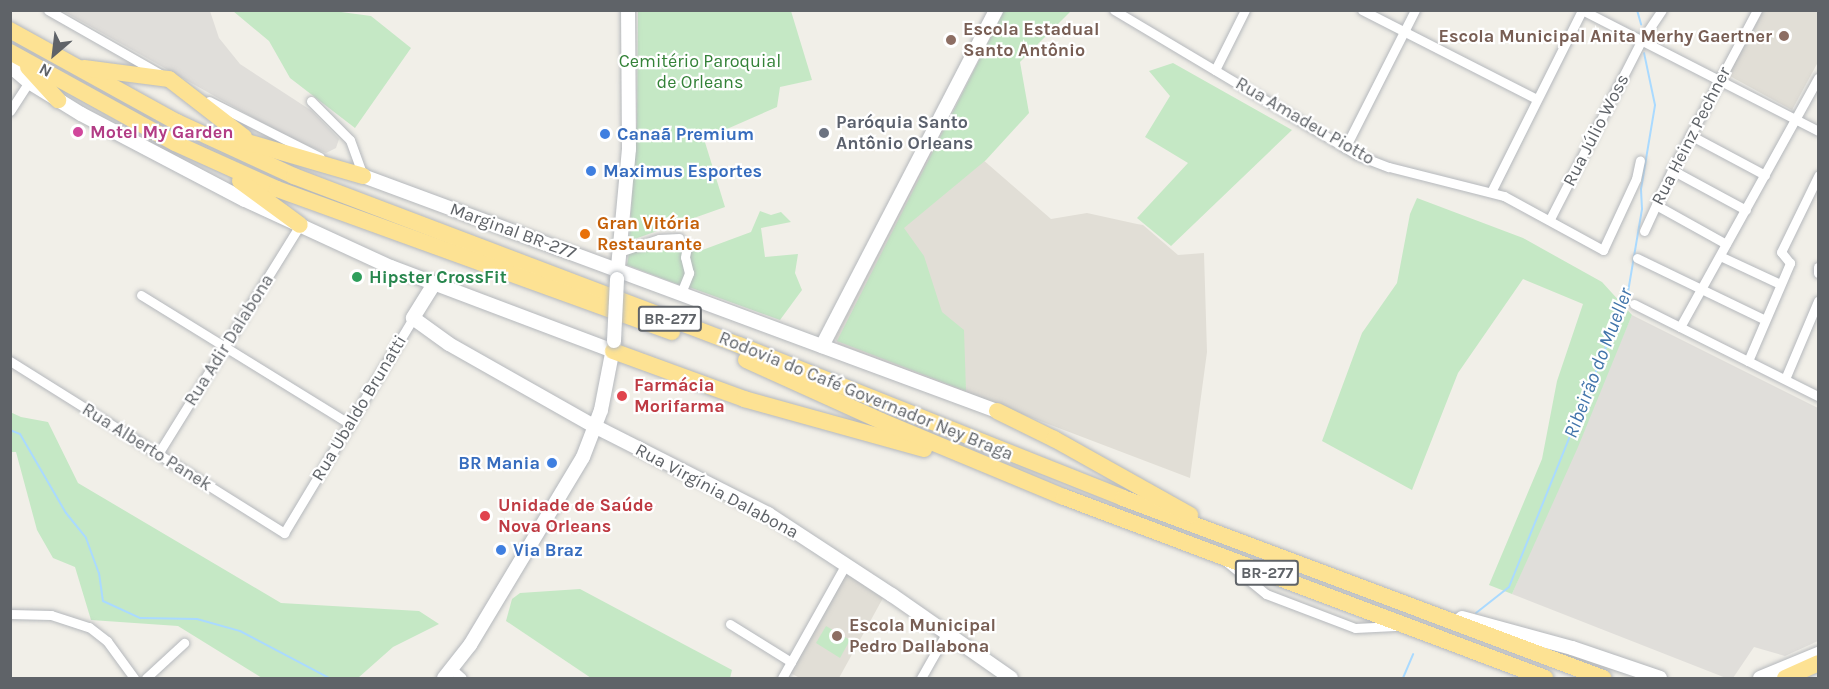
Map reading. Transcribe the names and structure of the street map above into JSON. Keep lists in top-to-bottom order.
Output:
{
  "streets": {
    "highway": ["BR-277", "Rodovia do Café Governador Ney Braga"],
    "main road": ["Marginal BR-277", "Rua Ubaldo Brunatti", "Rua Virgínia Dalabona"],
    "street": [
      "Rua Amadeu Piotto",
      "Rua Júlio Woss",
      "Rua Heinz Pechner",
      "Rua Adir Dalabona",
      "Rua Alberto Panek"
    ]
  },
  "crossings": [
    ["Rua Amadeu Piotto", "Rua Júlio Woss"],
    ["Rua Adir Dalabona", "Rua Alberto Panek"],
    ["Rua Ubaldo Brunatti", "Rua Alberto Panek"],
    ["Rua Ubaldo Brunatti", "Rua Virgínia Dalabona"]
  ],
  "water": ["Ribeirão do Mueller"],
  "parks": ["Cemitério Paroquial de Orleans"],
  "places": [
    "Escola Municipal Anita Merhy Gaertner",
    "Escola Estadual Santo Antônio",
    "Motel My Garden",
    "Paróquia Santo Antônio Orleans",
    "Canaã Premium",
    "Maximus Esportes",
    "Gran Vitória Restaurante",
    "Hipster CrossFit",
    "Farmácia Morifarma",
    "BR Mania",
    "Unidade de Saúde Nova Orleans",
    "Via Braz",
    "Escola Municipal Pedro Dallabona"
  ],
  "north": "bottom left"
}
